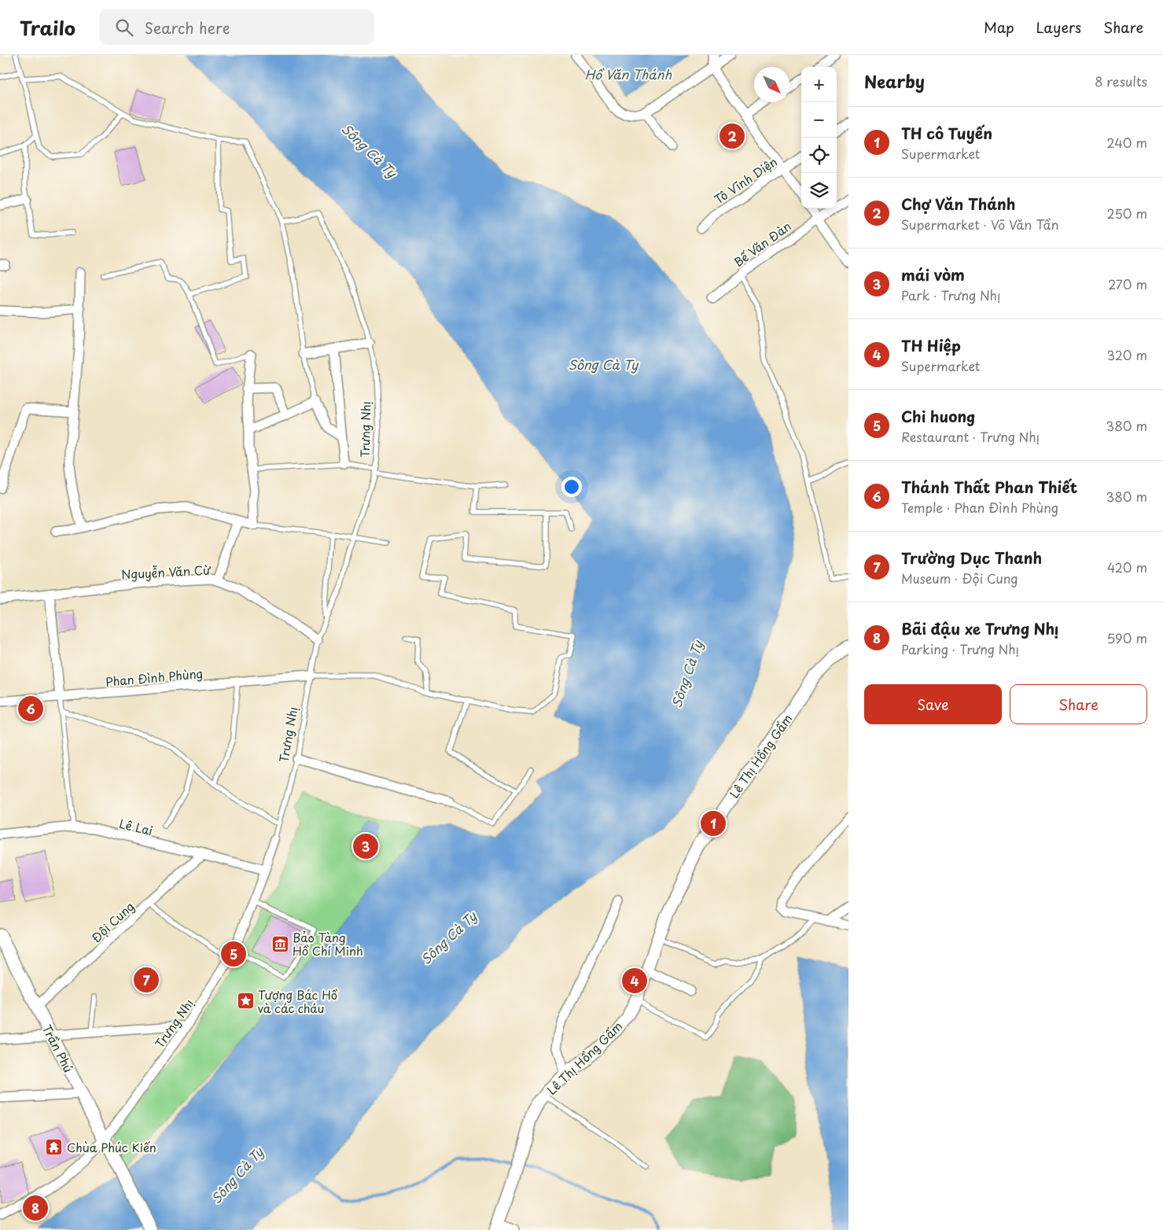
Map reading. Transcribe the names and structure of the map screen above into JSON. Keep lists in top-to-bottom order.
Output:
{
  "streets": {
    "street": [
      "Tô Vĩnh Diện",
      "Bế Văn Đàn",
      "Trưng Nhị",
      "Nguyễn Văn Cừ",
      "Phan Đình Phùng",
      "Lê Thị Hồng Gấm",
      "Lê Lai",
      "Đội Cung",
      "Trần Phú"
    ]
  },
  "crossings": [
    ["Trưng Nhị", "Nguyễn Văn Cừ"],
    ["Trưng Nhị", "Phan Đình Phùng"],
    ["Trưng Nhị", "Lê Lai"],
    ["Trưng Nhị", "Trần Phú"],
    ["Lê Lai", "Đội Cung"],
    ["Đội Cung", "Trần Phú"]
  ],
  "water": ["Hồ Văn Thánh", "Sông Cà Ty"],
  "places": {
    "museum": ["Bảo Tàng Hồ Chí Minh"],
    "place": ["Tượng Bác Hồ và các cháu"],
    "temple": ["Chùa Phúc Kiến"]
  },
  "north": "bottom right",
  "page": {
    "header": "Trailo",
    "search": "Search here",
    "nav": ["Map", "Layers", "Share"],
    "heading": ["Nearby", "8 results"],
    "map_buttons": ["+", "−"],
    "list": [
      {
        "mark": "1",
        "name": "TH cô Tuyến",
        "note": "Supermarket",
        "value": "240 m"
      },
      {
        "mark": "2",
        "name": "Chợ Văn Thánh",
        "note": "Supermarket · Võ Văn Tần",
        "value": "250 m"
      },
      {
        "mark": "3",
        "name": "mái vòm",
        "note": "Park · Trưng Nhị",
        "value": "270 m"
      },
      {
        "mark": "4",
        "name": "TH Hiệp",
        "note": "Supermarket",
        "value": "320 m"
      },
      {
        "mark": "5",
        "name": "Chi huong",
        "note": "Restaurant · Trưng Nhị",
        "value": "380 m"
      },
      {
        "mark": "6",
        "name": "Thánh Thất Phan Thiết",
        "note": "Temple · Phan Đình Phùng",
        "value": "380 m"
      },
      {
        "mark": "7",
        "name": "Trường Dục Thanh",
        "note": "Museum · Đội Cung",
        "value": "420 m"
      },
      {
        "mark": "8",
        "name": "Bãi đậu xe Trưng Nhị",
        "note": "Parking · Trưng Nhị",
        "value": "590 m"
      }
    ],
    "pins": [
      "2",
      "6",
      "1",
      "3",
      "5",
      "7",
      "4",
      "8"
    ],
    "buttons": ["Save", "Share"]
  }
}
